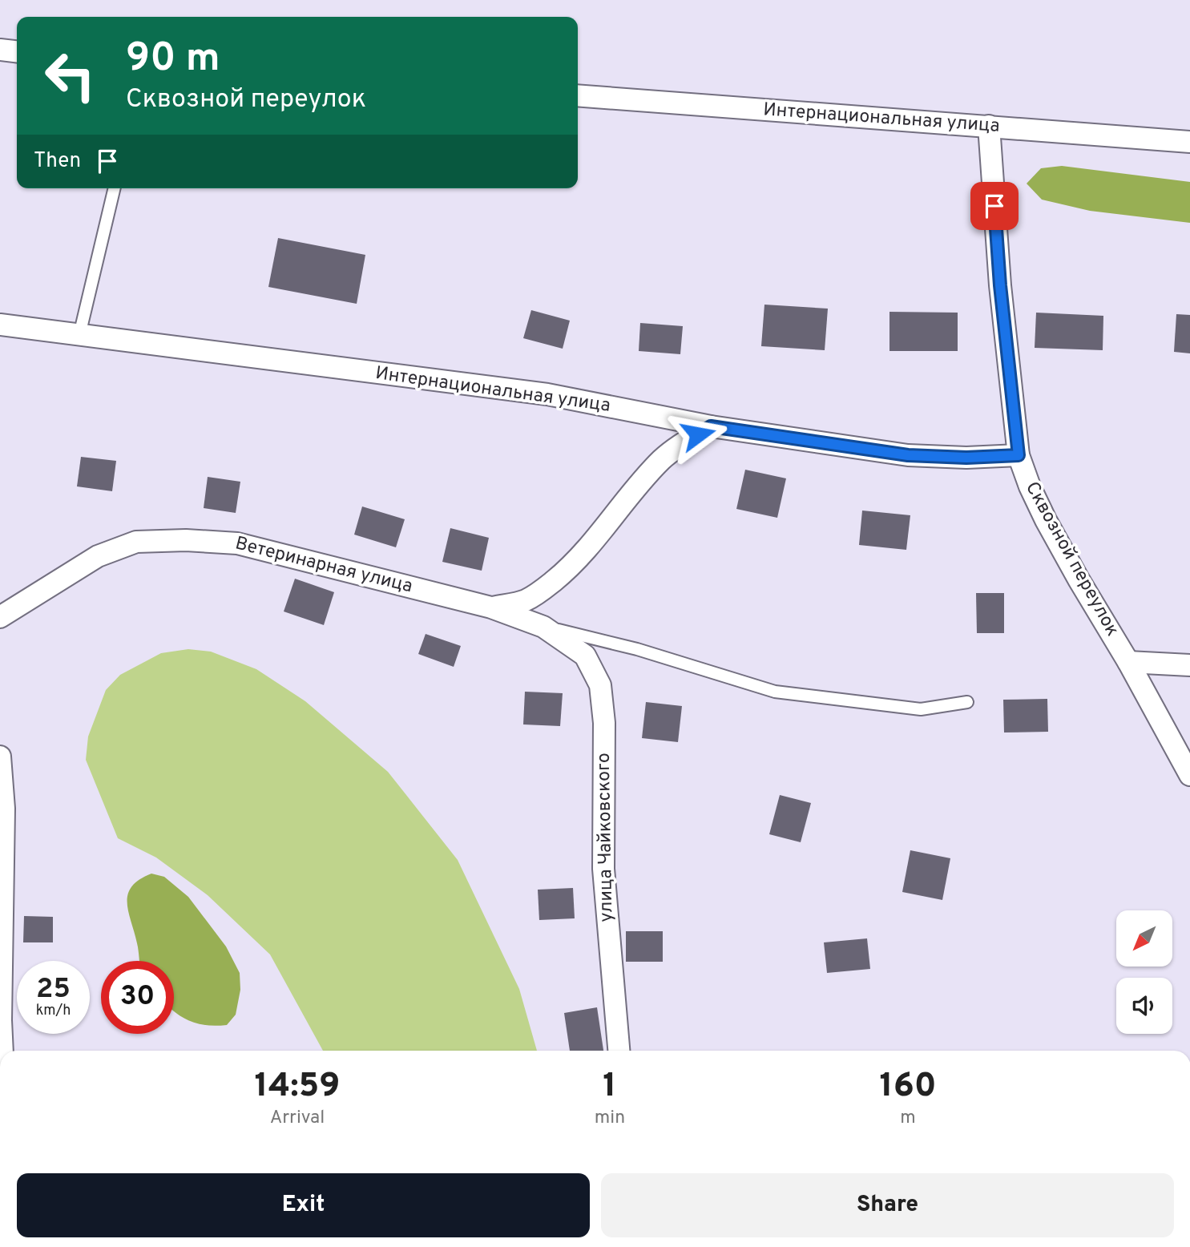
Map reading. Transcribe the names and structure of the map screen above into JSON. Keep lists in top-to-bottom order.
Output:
{
  "streets": {
    "street": [
      "Интернациональная улица",
      "Сквозной переулок",
      "Ветеринарная улица",
      "улица Чайковского"
    ]
  },
  "crossings": [
    ["Интернациональная улица", "Сквозной переулок"],
    ["Ветеринарная улица", "улица Чайковского"]
  ],
  "north": "bottom left",
  "page": {
    "turn": ["90 m", "Сквозной переулок"],
    "then": "Then",
    "speed": "25 km/h",
    "limit": "30",
    "eta": [
      "14:59",
      "Arrival",
      "1",
      "min",
      "160",
      "m"
    ],
    "buttons": ["Exit", "Share"]
  }
}
